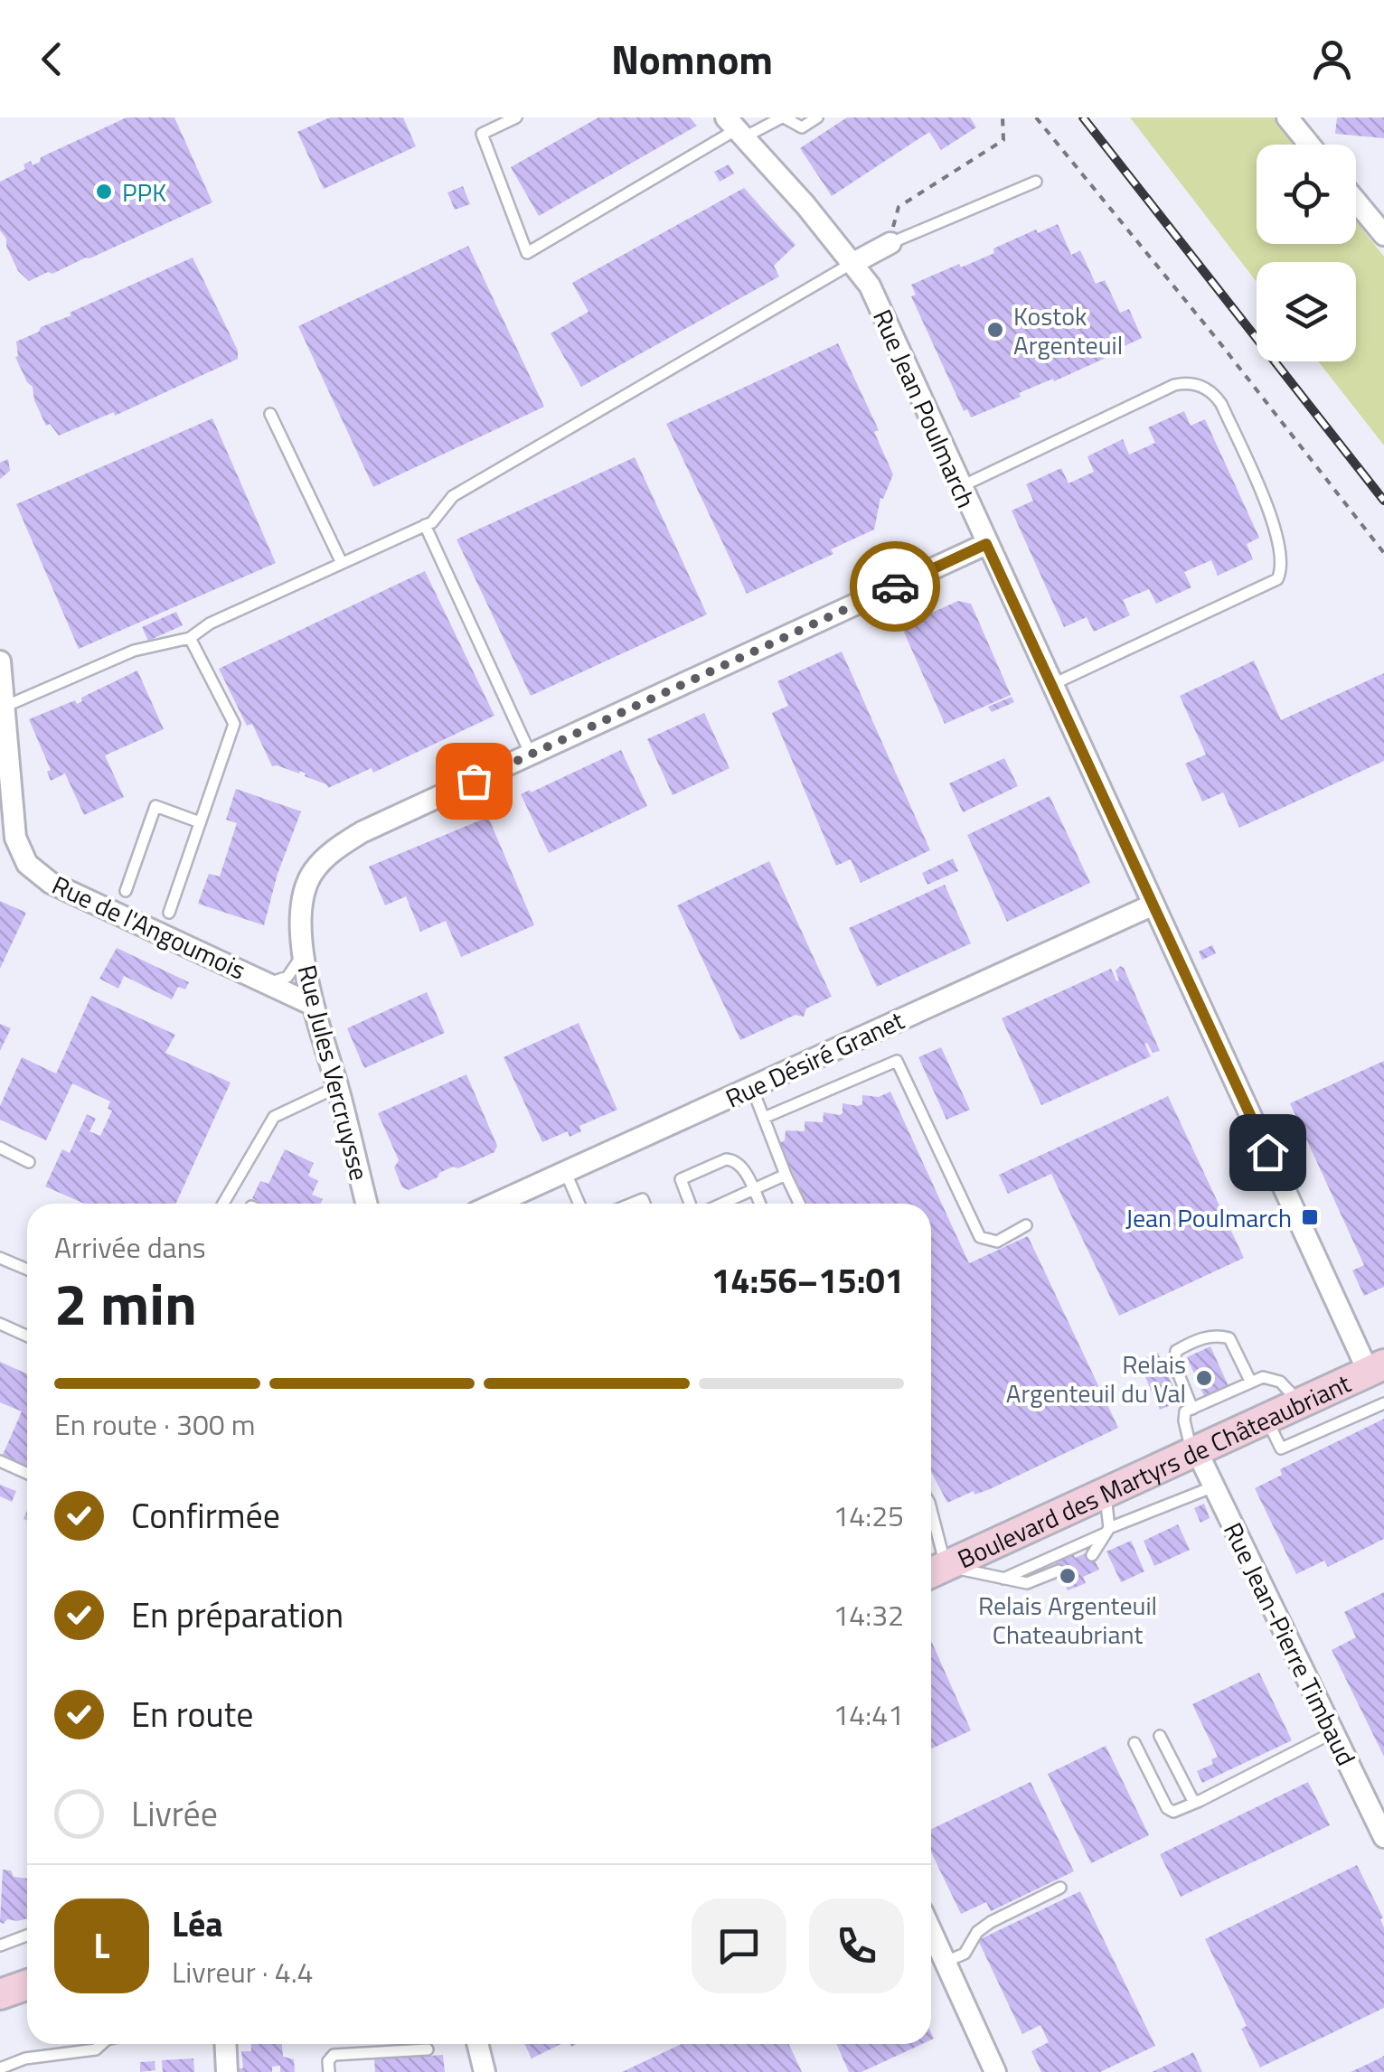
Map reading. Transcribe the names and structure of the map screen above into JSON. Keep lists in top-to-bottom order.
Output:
{
  "streets": {
    "main road": ["Boulevard des Martyrs de Châteaubriant"],
    "street": [
      "Rue Jean Poulmarch",
      "Rue de l'Angoumois",
      "Rue Désiré Granet",
      "Rue Jules Vercruysse",
      "Rue Jean-Pierre Timbaud"
    ]
  },
  "crossings": [
    ["Rue Jean Poulmarch", "Rue Désiré Granet"],
    ["Rue Jean Poulmarch", "Rue Jules Vercruysse"],
    ["Rue Jean Poulmarch", "Boulevard des Martyrs de Châteaubriant"],
    ["Rue de l'Angoumois", "Rue Jules Vercruysse"],
    ["Boulevard des Martyrs de Châteaubriant", "Rue Jean-Pierre Timbaud"]
  ],
  "places": {
    "other": [
      "PPK",
      "Kostok Argenteuil",
      "Relais Argenteuil du Val",
      "Relais Argenteuil Chateaubriant"
    ],
    "transit": ["Jean Poulmarch"]
  },
  "page": {
    "header": "Nomnom",
    "heading": ["2 min", "Arrivée dans", "14:56–15:01"],
    "panel": ["Léa", "Livreur · 4.4"],
    "bar": "En route · 300 m",
    "list": [
      ["Confirmée", "14:25"],
      ["En préparation", "14:32"],
      ["En route", "14:41"],
      "Livrée"
    ],
    "round": "L"
  }
}
